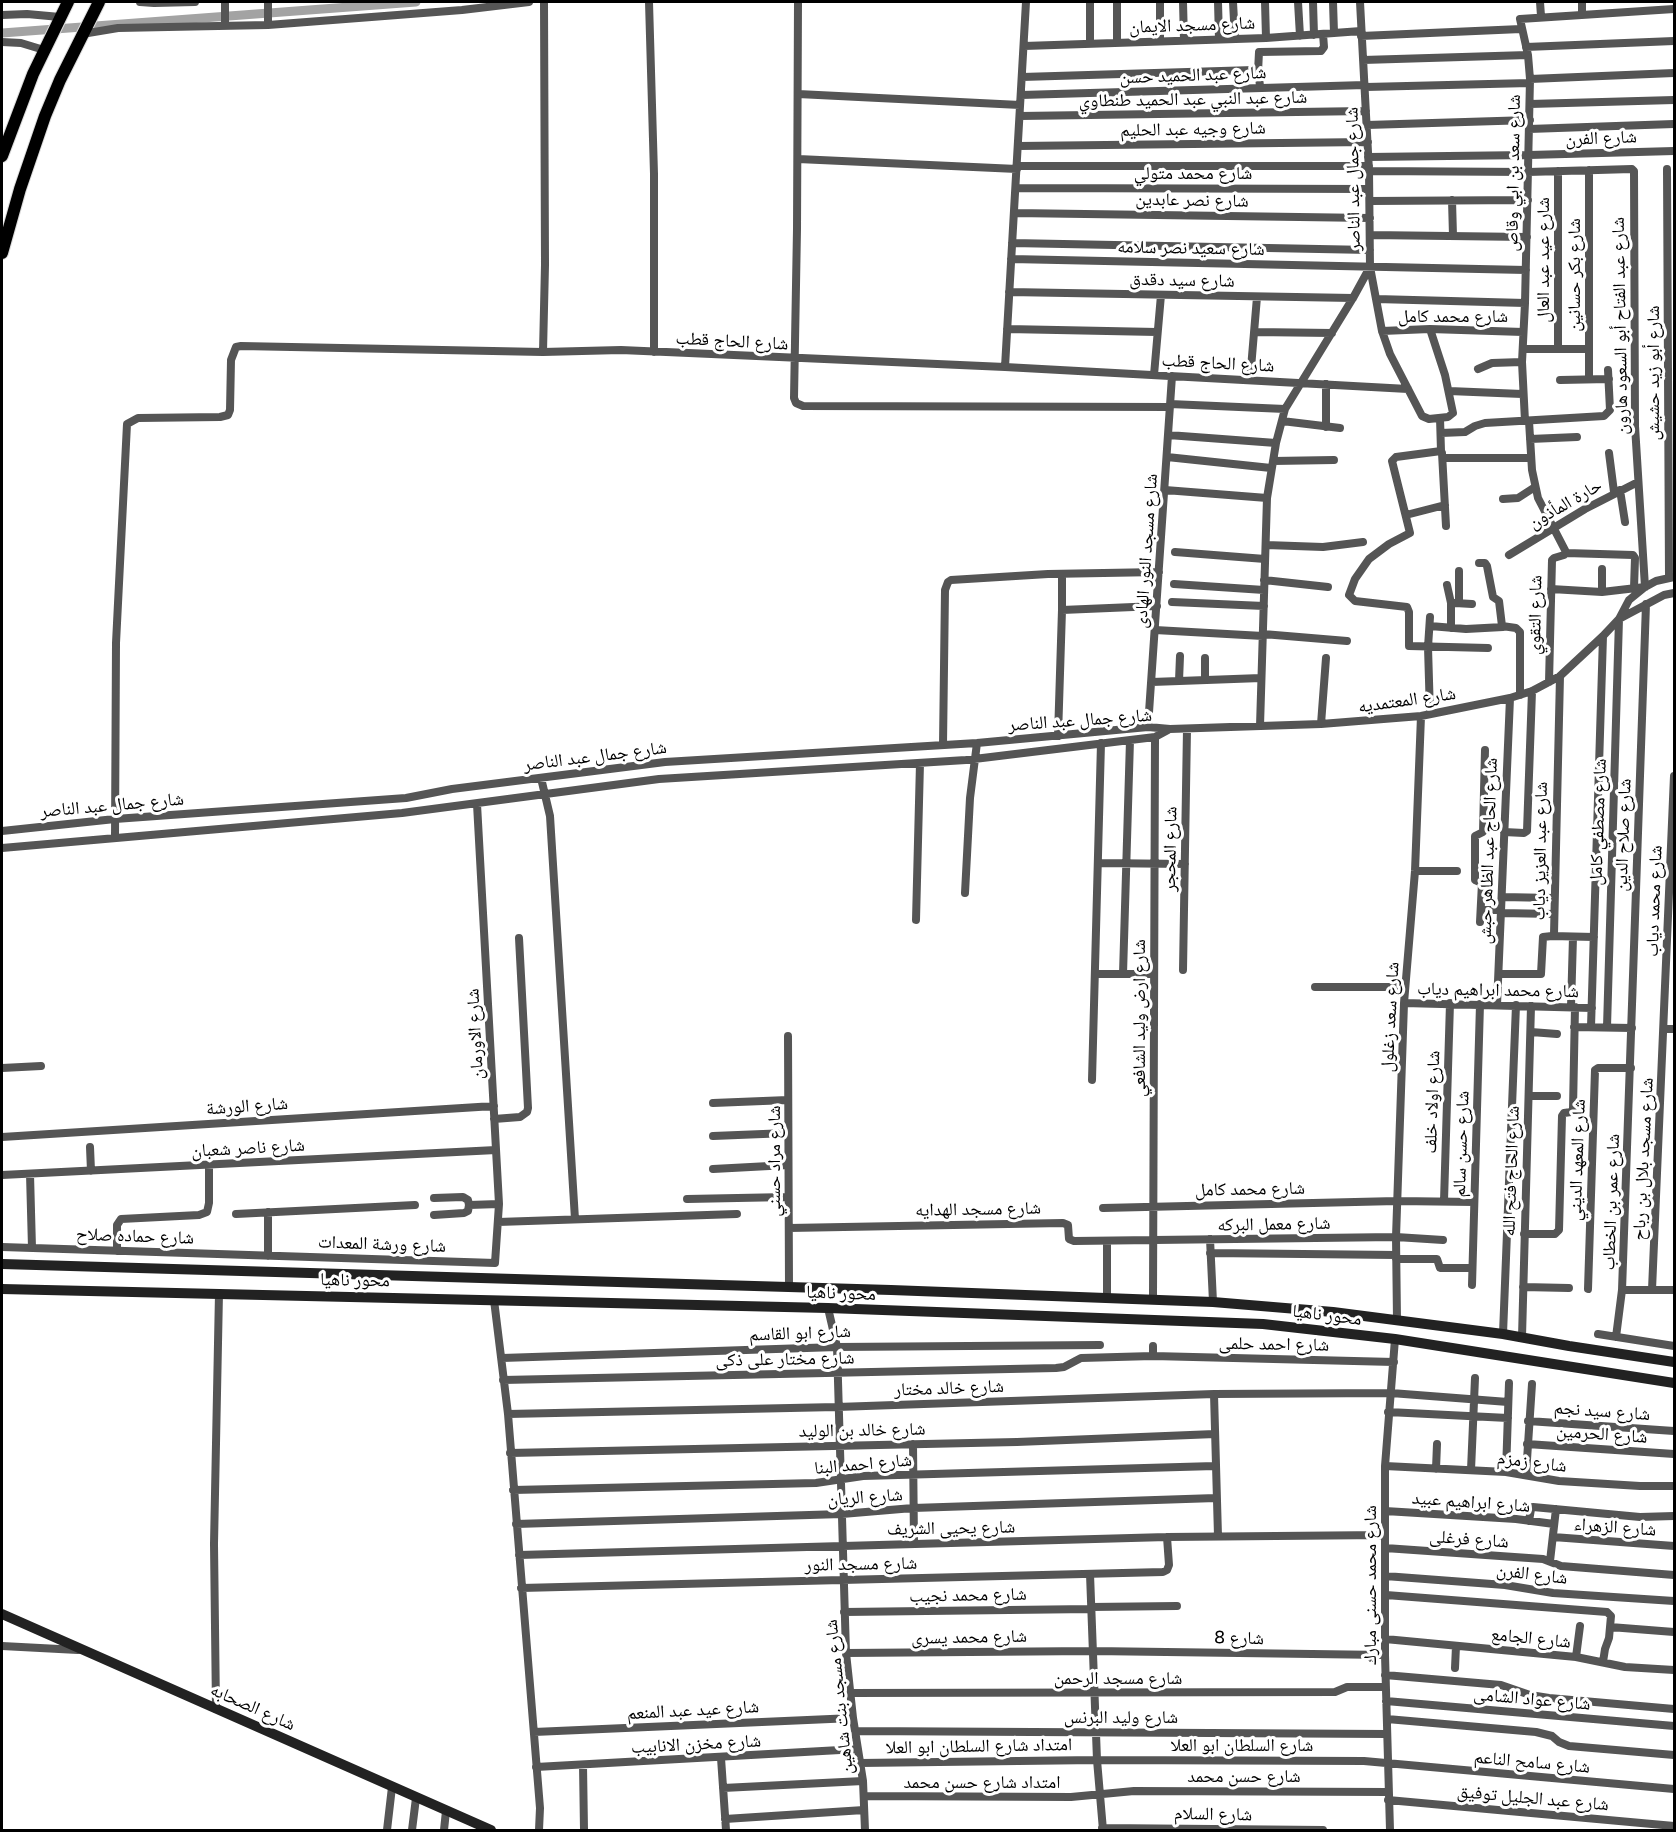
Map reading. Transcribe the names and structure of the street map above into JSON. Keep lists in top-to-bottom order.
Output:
{
  "streets": {
    "main road": ["محور ناهيا", "شارع الصحابه"],
    "street": [
      "شارع مسجد الايمان",
      "شارع عبد الحميد حسن",
      "شارع عبد النبي عبد الحميد طنطاوي",
      "شارع وجيه عبد الحليم",
      "شارع الفرن",
      "شارع محمد متولي",
      "شارع سعد بن ابي وقاص",
      "شارع جمال عبد الناصر",
      "شارع نصر عابدين",
      "شارع سعيد نصر سلامه",
      "شارع عيد عبد العال",
      "شارع بكر حسانين",
      "شارع سيد دقدق",
      "شارع محمد كامل",
      "شارع عبد الفتاح أبو السعود هارون",
      "شارع الحاج قطب",
      "شارع أبو زيد حشيش",
      "حارة المأذون",
      "شارع مسجد النور الهادى",
      "شارع التقوي",
      "شارع المعتمديه",
      "شارع مصطفي كامل",
      "شارع صلاح الدين",
      "شارع المحجر",
      "شارع الحاج عبد الظاهر حبش",
      "شارع عبد العزيز دياب",
      "شارع محمد دياب",
      "شارع محمد ابراهيم دياب",
      "شارع سعد زغلول",
      "شارع ارض وليد الشافعي",
      "شارع الاورمان",
      "شارع اولاد خلف",
      "شارع الورشة",
      "شارع حسن سالم",
      "شارع ناصر شعبان",
      "شارع مسجد بلال بن رباح",
      "شارع المعهد الديني",
      "شارع مراد حسني",
      "شارع الحاج فتح الله",
      "شارع عمر بن الخطاب",
      "شارع مسجد الهدايه",
      "شارع معمل البركه",
      "شارع حماده صلاح",
      "شارع ورشة المعدات",
      "شارع ابو القاسم",
      "شارع احمد حلمى",
      "شارع مختار على ذكى",
      "شارع خالد مختار",
      "شارع سيد نجم",
      "شارع خالد بن الوليد",
      "شارع الحرمين",
      "شارع زمزم",
      "شارع احمد البنا",
      "شارع الريان",
      "شارع ابراهيم عبيد",
      "شارع الزهراء",
      "شارع يحيى الشريف",
      "شارع فرغلى",
      "شارع مسجد النور",
      "شارع محمد حسنى مبارك",
      "شارع محمد نجيب",
      "شارع محمد يسرى",
      "شارع 8",
      "شارع الجامع",
      "شارع مسجد الرحمن",
      "شارع مسجد بنت شاهين",
      "شارع عواد الشامى",
      "شارع عيد عبد المنعم",
      "شارع وليد البرنس",
      "شارع مخزن الانابيب",
      "شارع السلطان ابو العلا",
      "امتداد شارع السلطان ابو العلا",
      "شارع سامح الناعم",
      "شارع حسن محمد",
      "امتداد شارع حسن محمد",
      "شارع عبد الجليل توفيق",
      "شارع السلام"
    ]
  },
  "crossings": [
    ["شارع مسجد الايمان", "شارع سعد بن ابي وقاص"],
    ["شارع مسجد الايمان", "شارع جمال عبد الناصر"],
    ["شارع عبد الحميد حسن", "شارع سعد بن ابي وقاص"],
    ["شارع عبد الحميد حسن", "شارع جمال عبد الناصر"],
    ["شارع عبد النبي عبد الحميد طنطاوي", "شارع جمال عبد الناصر"],
    ["شارع وجيه عبد الحليم", "شارع جمال عبد الناصر"],
    ["شارع الفرن", "شارع سعد بن ابي وقاص"],
    ["شارع الفرن", "شارع جمال عبد الناصر"],
    ["شارع الفرن", "شارع محمد حسنى مبارك"],
    ["شارع محمد متولي", "شارع جمال عبد الناصر"],
    ["شارع سعد بن ابي وقاص", "شارع سعيد نصر سلامه"],
    ["شارع سعد بن ابي وقاص", "شارع محمد كامل"],
    ["شارع سعد بن ابي وقاص", "شارع عبد الفتاح أبو السعود هارون"],
    ["شارع جمال عبد الناصر", "شارع نصر عابدين"],
    ["شارع جمال عبد الناصر", "شارع سعيد نصر سلامه"],
    ["شارع جمال عبد الناصر", "شارع سيد دقدق"],
    ["شارع جمال عبد الناصر", "شارع عبد الفتاح أبو السعود هارون"],
    ["شارع جمال عبد الناصر", "شارع الحاج قطب"],
    ["شارع جمال عبد الناصر", "شارع مسجد النور الهادى"],
    ["شارع جمال عبد الناصر", "شارع المعتمديه"],
    ["شارع جمال عبد الناصر", "شارع ارض وليد الشافعي"],
    ["شارع جمال عبد الناصر", "شارع الاورمان"],
    ["شارع عيد عبد العال", "شارع عبد الفتاح أبو السعود هارون"],
    ["شارع بكر حسانين", "شارع عبد الفتاح أبو السعود هارون"],
    ["شارع محمد كامل", "شارع سعد زغلول"],
    ["شارع محمد كامل", "شارع ارض وليد الشافعي"],
    ["شارع محمد كامل", "شارع اولاد خلف"],
    ["شارع محمد كامل", "شارع حسن سالم"],
    ["شارع عبد الفتاح أبو السعود هارون", "حارة المأذون"],
    ["شارع عبد الفتاح أبو السعود هارون", "شارع المعتمديه"],
    ["شارع الحاج قطب", "شارع مسجد النور الهادى"],
    ["شارع أبو زيد حشيش", "شارع المعتمديه"],
    ["شارع التقوي", "شارع المعتمديه"],
    ["شارع المعتمديه", "شارع مصطفي كامل"],
    ["شارع المعتمديه", "شارع صلاح الدين"],
    ["شارع المعتمديه", "شارع المحجر"],
    ["شارع المعتمديه", "شارع الحاج عبد الظاهر حبش"],
    ["شارع المعتمديه", "شارع عبد العزيز دياب"],
    ["شارع المعتمديه", "شارع سعد زغلول"],
    ["شارع صلاح الدين", "شارع المعهد الديني"],
    ["شارع صلاح الدين", "شارع عمر بن الخطاب"],
    ["شارع الحاج عبد الظاهر حبش", "شارع عبد العزيز دياب"],
    ["شارع الحاج عبد الظاهر حبش", "شارع محمد ابراهيم دياب"],
    ["شارع محمد دياب", "شارع مسجد بلال بن رباح"],
    ["شارع محمد ابراهيم دياب", "شارع سعد زغلول"],
    ["شارع محمد ابراهيم دياب", "شارع اولاد خلف"],
    ["شارع محمد ابراهيم دياب", "شارع حسن سالم"],
    ["شارع محمد ابراهيم دياب", "شارع الحاج فتح الله"],
    ["شارع سعد زغلول", "شارع معمل البركه"],
    ["شارع سعد زغلول", "محور ناهيا"],
    ["شارع ارض وليد الشافعي", "شارع مسجد الهدايه"],
    ["شارع ارض وليد الشافعي", "شارع معمل البركه"],
    ["شارع ارض وليد الشافعي", "محور ناهيا"],
    ["شارع الاورمان", "شارع الورشة"],
    ["شارع الاورمان", "شارع ناصر شعبان"],
    ["شارع الاورمان", "شارع ورشة المعدات"],
    ["شارع المعهد الديني", "شارع عمر بن الخطاب"],
    ["شارع مراد حسني", "شارع مسجد الهدايه"],
    ["شارع مراد حسني", "محور ناهيا"],
    ["شارع الحاج فتح الله", "محور ناهيا"],
    ["شارع مسجد الهدايه", "شارع معمل البركه"],
    ["شارع حماده صلاح", "شارع ورشة المعدات"],
    ["محور ناهيا", "شارع محمد حسنى مبارك"],
    ["محور ناهيا", "شارع مسجد بنت شاهين"],
    ["شارع ابو القاسم", "شارع مسجد بنت شاهين"],
    ["شارع احمد حلمى", "شارع مختار على ذكى"],
    ["شارع احمد حلمى", "شارع محمد حسنى مبارك"],
    ["شارع مختار على ذكى", "شارع مسجد بنت شاهين"],
    ["شارع خالد مختار", "شارع محمد حسنى مبارك"],
    ["شارع خالد مختار", "شارع مسجد بنت شاهين"],
    ["شارع خالد بن الوليد", "شارع مسجد بنت شاهين"],
    ["شارع زمزم", "شارع محمد حسنى مبارك"],
    ["شارع احمد البنا", "شارع مسجد بنت شاهين"],
    ["شارع الريان", "شارع مسجد بنت شاهين"],
    ["شارع ابراهيم عبيد", "شارع محمد حسنى مبارك"],
    ["شارع يحيى الشريف", "شارع مسجد النور"],
    ["شارع يحيى الشريف", "شارع محمد حسنى مبارك"],
    ["شارع يحيى الشريف", "شارع مسجد بنت شاهين"],
    ["شارع فرغلى", "شارع محمد حسنى مبارك"],
    ["شارع مسجد النور", "شارع مسجد بنت شاهين"],
    ["شارع محمد حسنى مبارك", "شارع 8"],
    ["شارع محمد حسنى مبارك", "شارع الجامع"],
    ["شارع محمد حسنى مبارك", "شارع مسجد الرحمن"],
    ["شارع محمد حسنى مبارك", "شارع عواد الشامى"],
    ["شارع محمد حسنى مبارك", "شارع وليد البرنس"],
    ["شارع محمد حسنى مبارك", "شارع السلطان ابو العلا"],
    ["شارع محمد حسنى مبارك", "شارع سامح الناعم"],
    ["شارع محمد حسنى مبارك", "شارع حسن محمد"],
    ["شارع محمد حسنى مبارك", "شارع عبد الجليل توفيق"],
    ["شارع محمد نجيب", "شارع مسجد بنت شاهين"],
    ["شارع محمد يسرى", "شارع 8"],
    ["شارع محمد يسرى", "شارع مسجد بنت شاهين"],
    ["شارع مسجد الرحمن", "شارع مسجد بنت شاهين"],
    ["شارع مسجد بنت شاهين", "شارع عيد عبد المنعم"],
    ["شارع مسجد بنت شاهين", "شارع وليد البرنس"],
    ["شارع مسجد بنت شاهين", "شارع مخزن الانابيب"],
    ["شارع مسجد بنت شاهين", "امتداد شارع السلطان ابو العلا"],
    ["شارع مسجد بنت شاهين", "امتداد شارع حسن محمد"],
    ["شارع السلطان ابو العلا", "امتداد شارع السلطان ابو العلا"],
    ["شارع السلطان ابو العلا", "شارع سامح الناعم"],
    ["شارع حسن محمد", "امتداد شارع حسن محمد"],
    ["شارع حسن محمد", "شارع عبد الجليل توفيق"]
  ]
}
